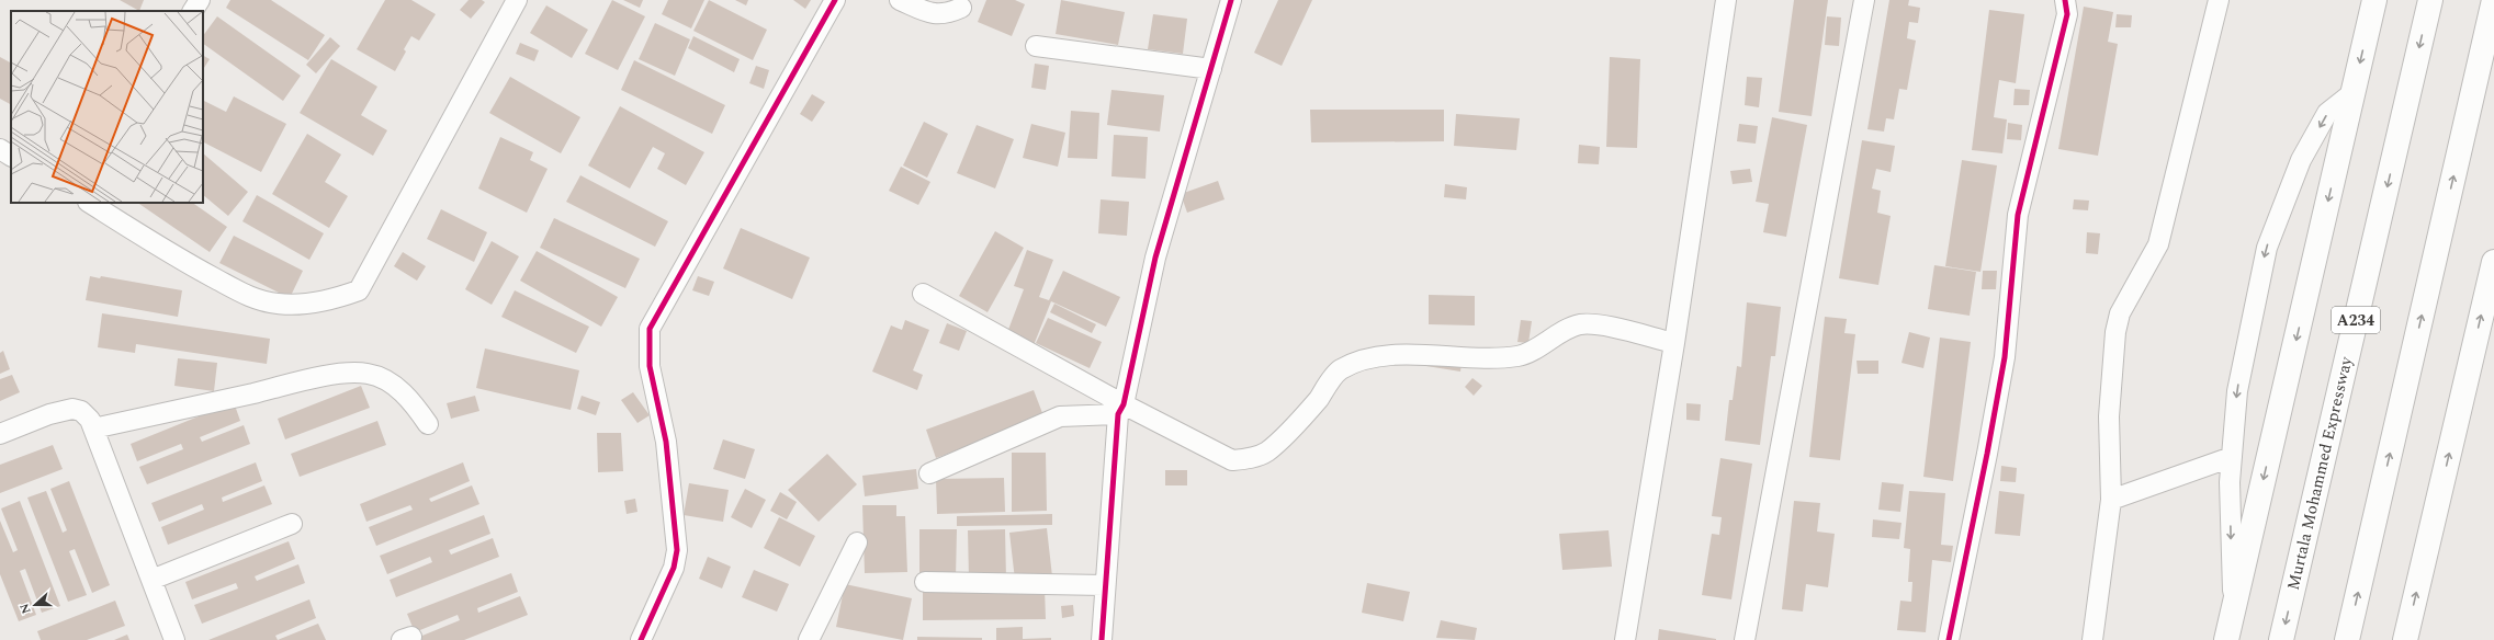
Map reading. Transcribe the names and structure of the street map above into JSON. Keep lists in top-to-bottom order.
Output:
{
  "streets": {
    "highway": ["A234", "Murtala Mohammed Expressway"]
  },
  "north": "left"
}
